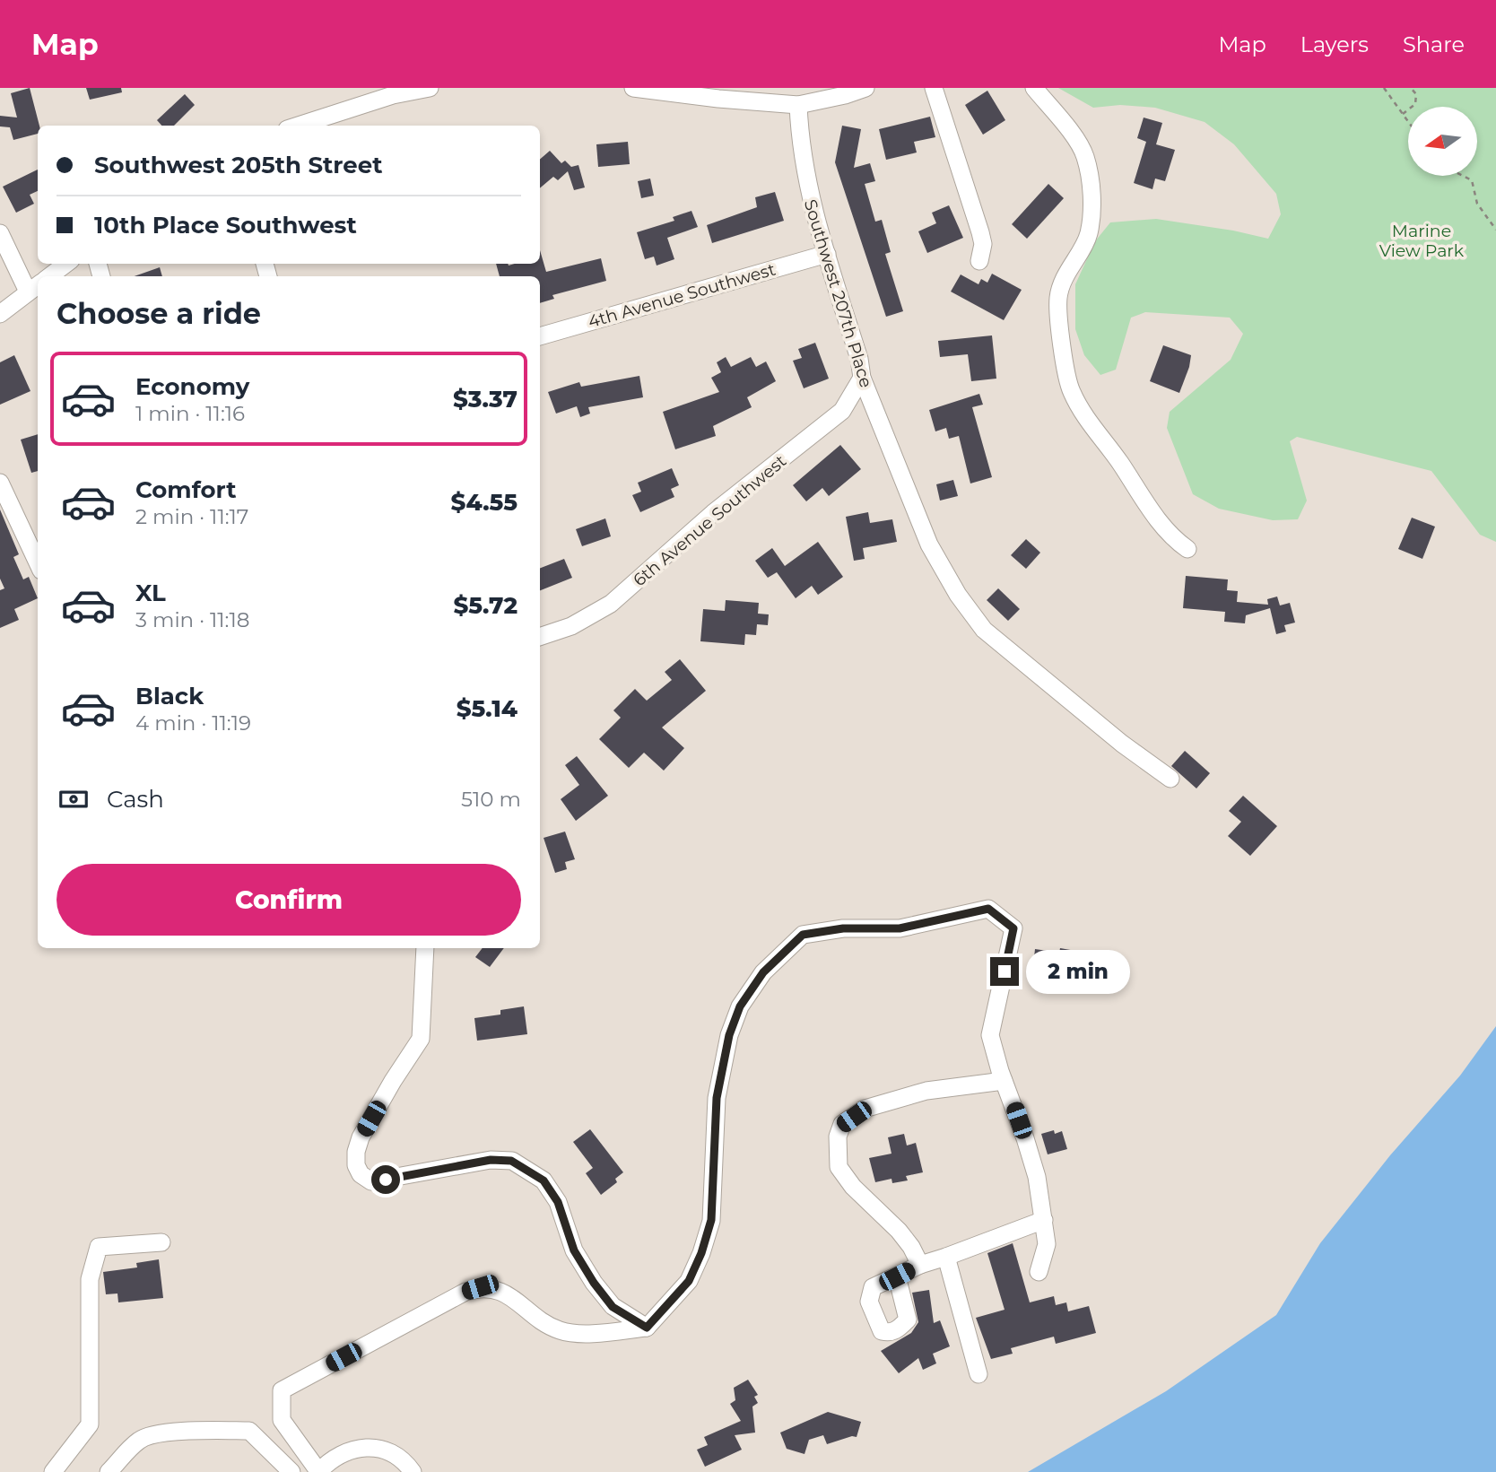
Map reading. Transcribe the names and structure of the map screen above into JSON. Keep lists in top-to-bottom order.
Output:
{
  "streets": {
    "street": ["Southwest 207th Place", "4th Avenue Southwest", "6th Avenue Southwest"]
  },
  "crossings": [
    ["Southwest 207th Place", "4th Avenue Southwest"],
    ["Southwest 207th Place", "6th Avenue Southwest"]
  ],
  "parks": ["Marine View Park"],
  "north": "left",
  "page": {
    "header": "Map",
    "nav": ["Map", "Layers", "Share"],
    "banner": ["Southwest 205th Street", "10th Place Southwest"],
    "heading": "Choose a ride",
    "list": [
      {
        "name": "Economy",
        "note": "1 min · 11:16",
        "value": "$3.37"
      },
      {
        "name": "Comfort",
        "note": "2 min · 11:17",
        "value": "$4.55"
      },
      {
        "name": "XL",
        "note": "3 min · 11:18",
        "value": "$5.72"
      },
      {
        "name": "Black",
        "note": "4 min · 11:19",
        "value": "$5.14"
      }
    ],
    "pay": ["Cash", "510 m"],
    "buttons": "Confirm",
    "bubble": "2 min"
  }
}
